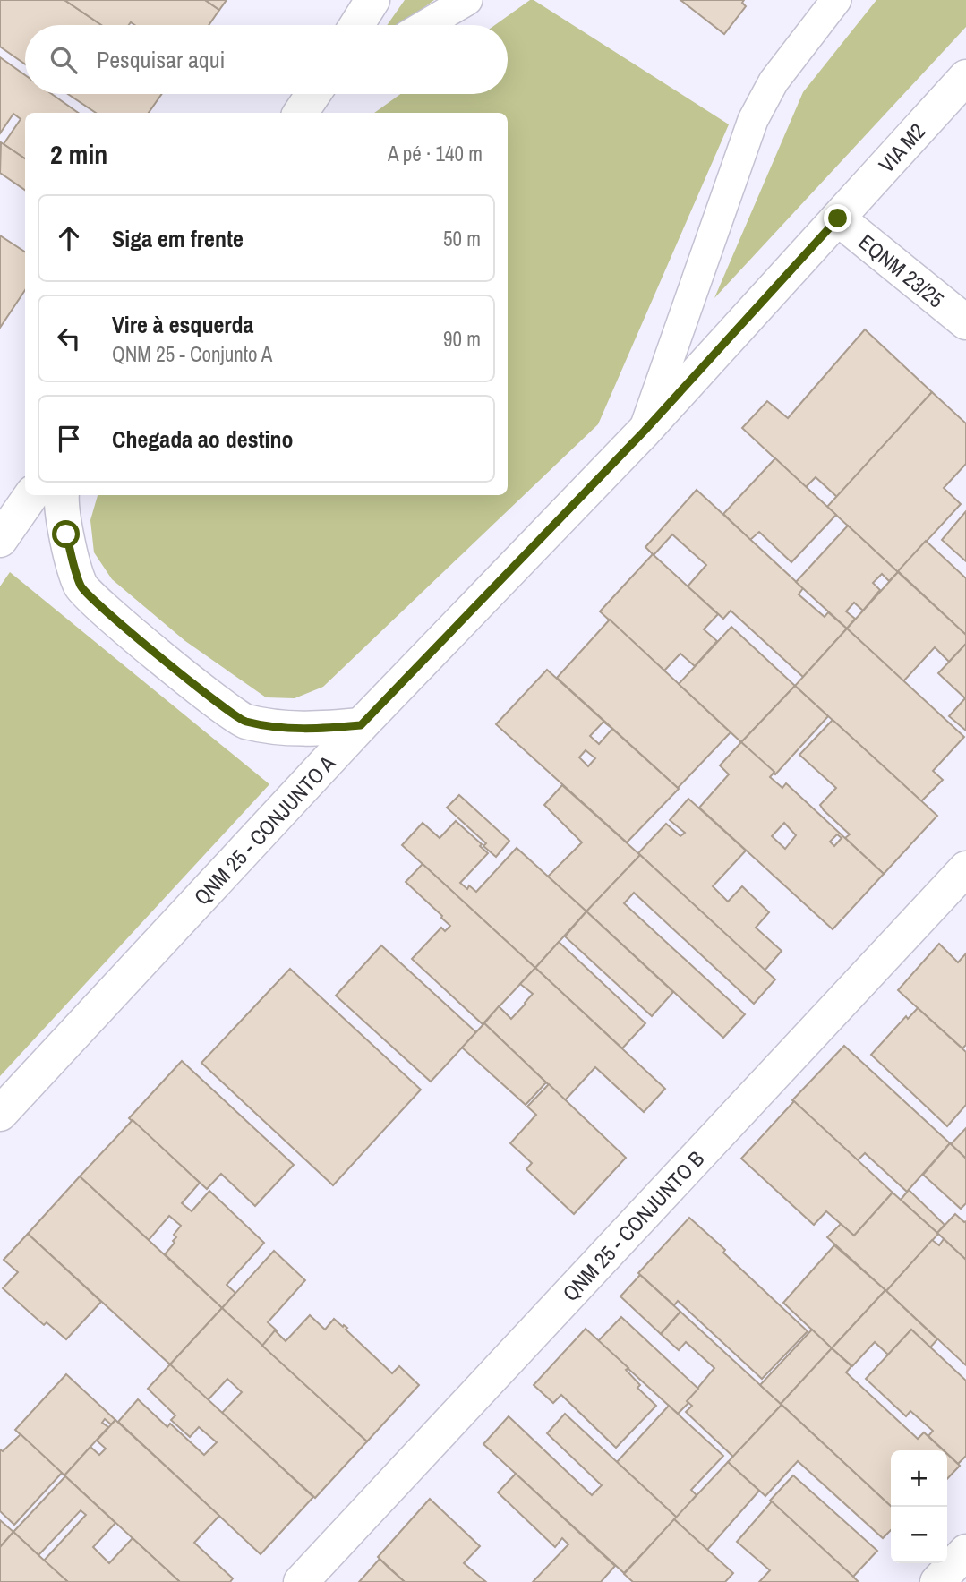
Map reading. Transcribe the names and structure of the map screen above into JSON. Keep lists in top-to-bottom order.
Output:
{
  "streets": {
    "main road": [
      "VIA M2",
      "EQNM 23/25",
      "QNM 25 - CONJUNTO A",
      "QNM 25 - CONJUNTO B"
    ]
  },
  "crossings": [
    ["VIA M2", "EQNM 23/25"],
    ["VIA M2", "QNM 25 - CONJUNTO A"],
    ["EQNM 23/25", "QNM 25 - CONJUNTO A"]
  ],
  "page": {
    "search": "Pesquisar aqui",
    "heading": ["2 min", "A pé · 140 m"],
    "list": [
      ["Siga em frente", "50 m"],
      ["Vire à esquerda", "QNM 25 - Conjunto A", "90 m"],
      "Chegada ao destino"
    ],
    "map_buttons": ["+", "−"]
  }
}
